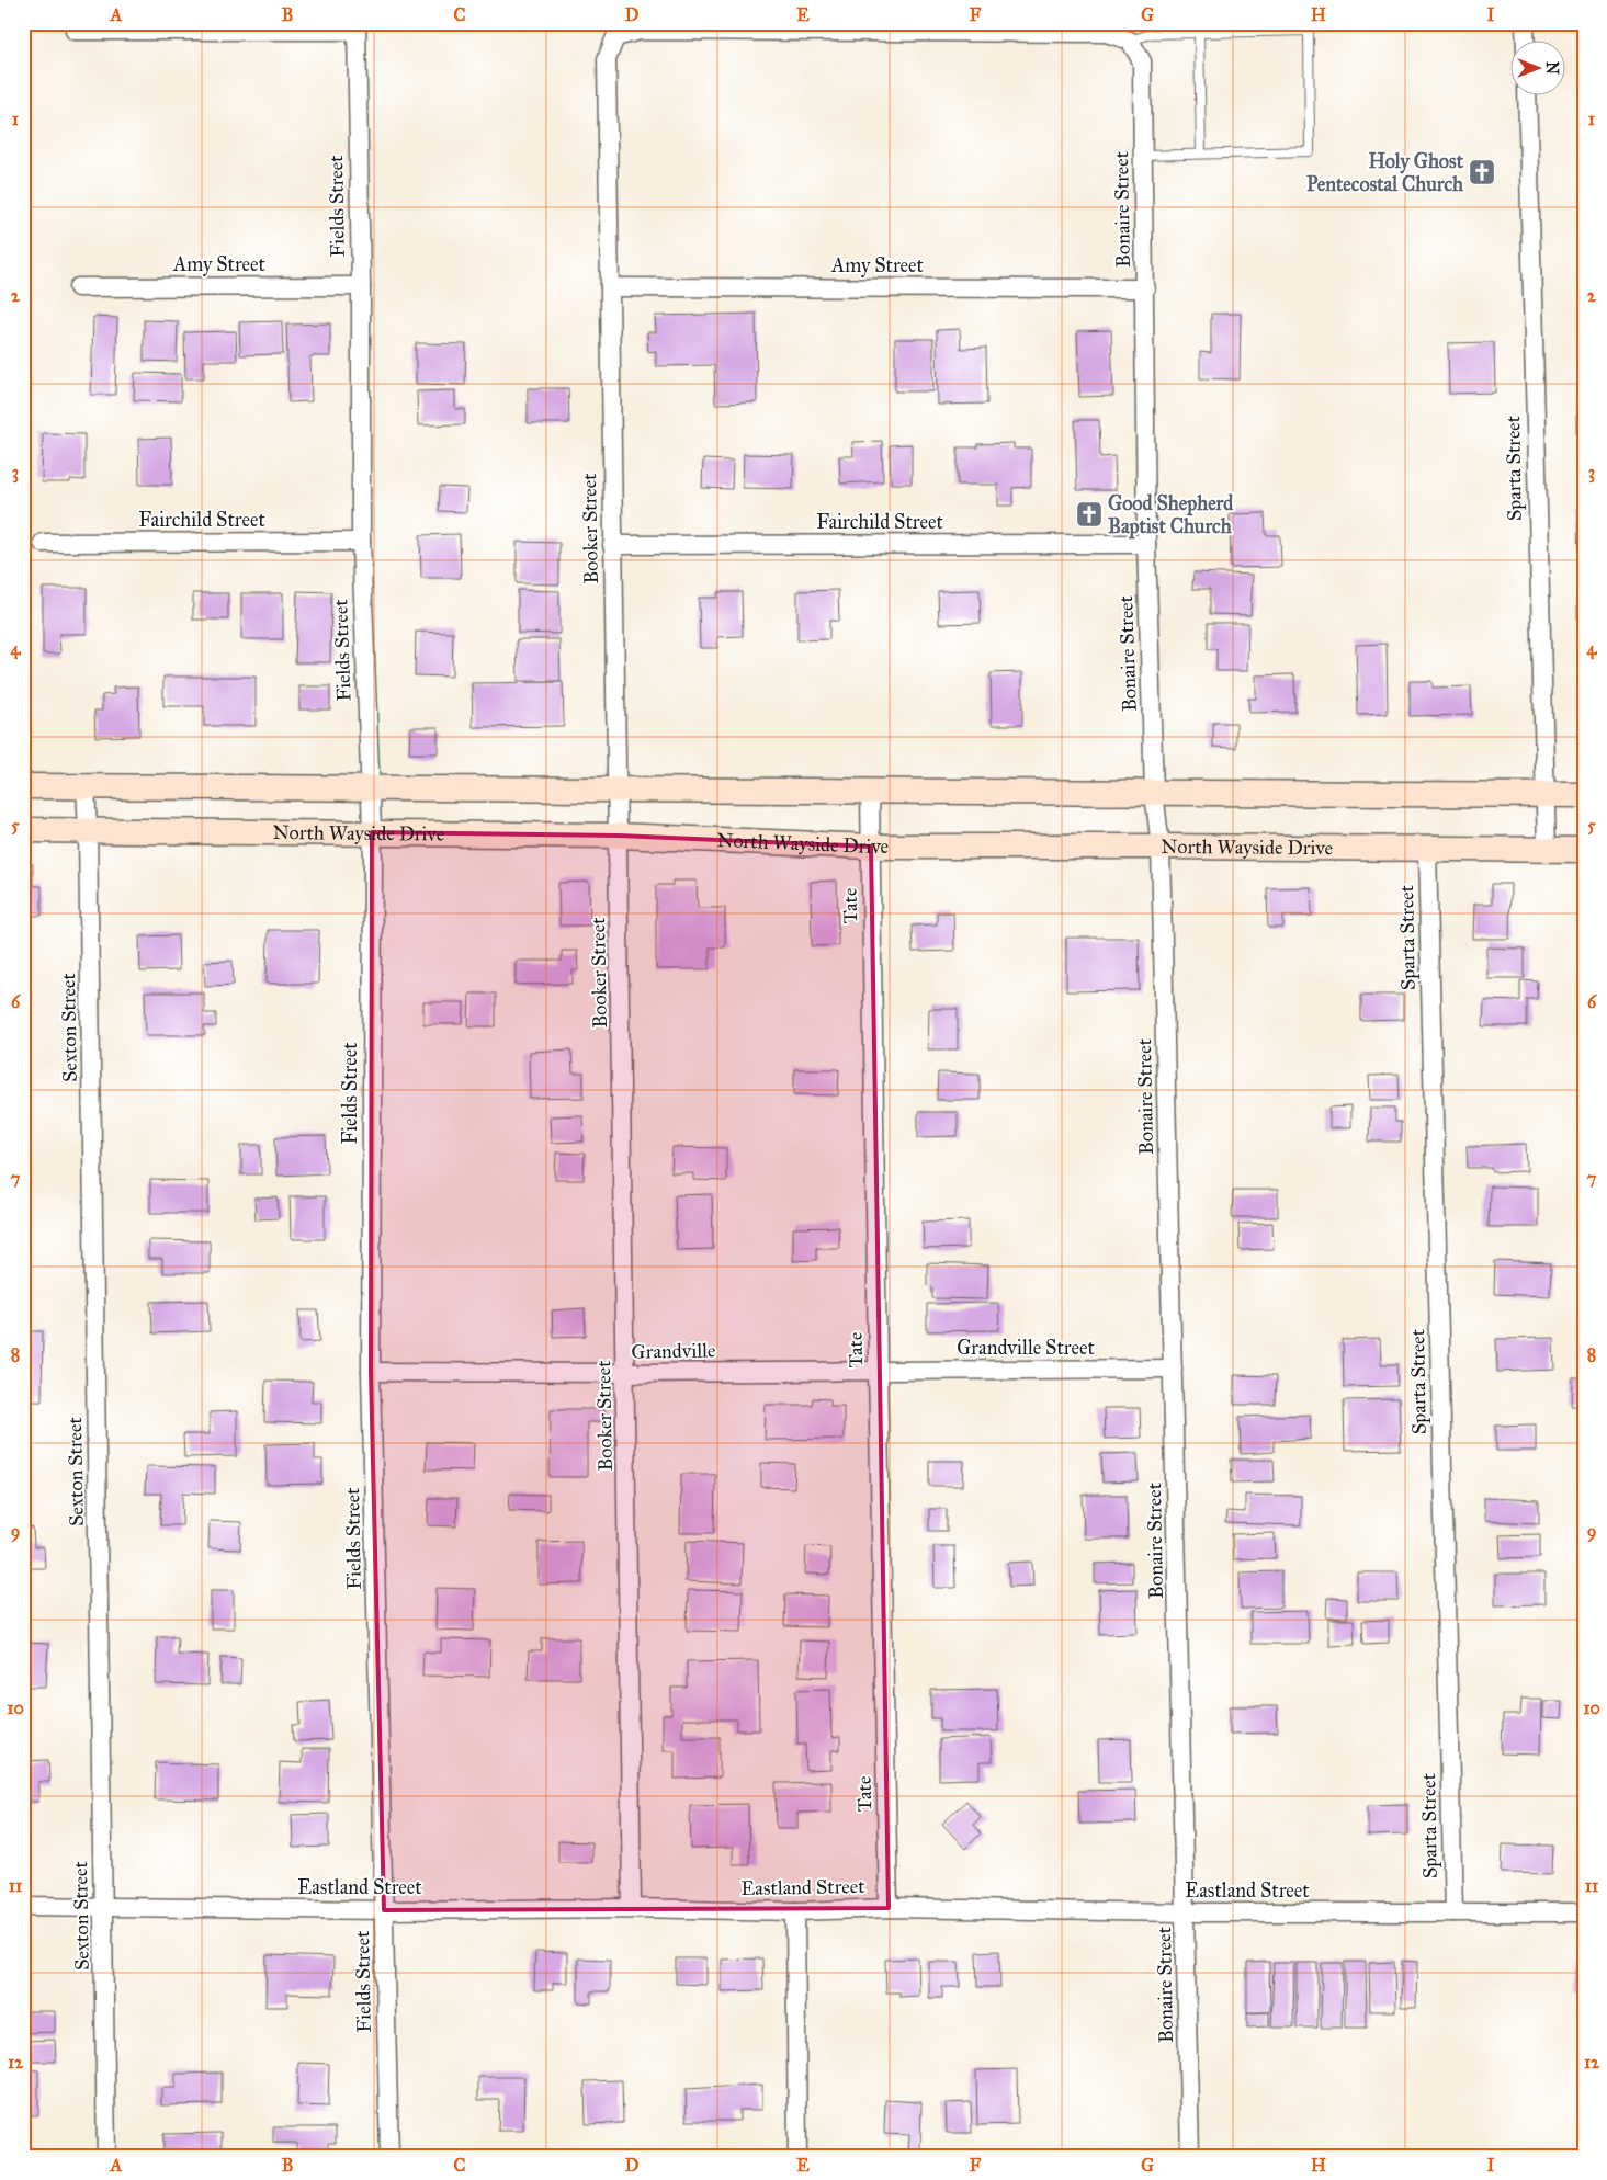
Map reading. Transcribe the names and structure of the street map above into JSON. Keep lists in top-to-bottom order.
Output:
{
  "streets": {
    "main road": ["North Wayside Drive"],
    "street": [
      "Fields Street",
      "Bonaire Street",
      "Amy Street",
      "Sparta Street",
      "Fairchild Street",
      "Booker Street",
      "Tate",
      "Sexton Street",
      "Grandville Street",
      "Grandville",
      "Eastland Street"
    ]
  },
  "crossings": [
    ["Fields Street", "Amy Street"],
    ["Fields Street", "Fairchild Street"],
    ["Fields Street", "North Wayside Drive"],
    ["Fields Street", "Grandville"],
    ["Fields Street", "Eastland Street"],
    ["Bonaire Street", "Amy Street"],
    ["Bonaire Street", "Fairchild Street"],
    ["Bonaire Street", "Booker Street"],
    ["Bonaire Street", "North Wayside Drive"],
    ["Bonaire Street", "Grandville Street"],
    ["Bonaire Street", "Eastland Street"],
    ["Amy Street", "Booker Street"],
    ["Sparta Street", "North Wayside Drive"],
    ["Sparta Street", "Eastland Street"],
    ["Fairchild Street", "Booker Street"],
    ["Booker Street", "North Wayside Drive"],
    ["Booker Street", "Grandville"],
    ["Booker Street", "Eastland Street"],
    ["North Wayside Drive", "Tate"],
    ["North Wayside Drive", "Sexton Street"],
    ["Tate", "Grandville Street"],
    ["Tate", "Grandville"],
    ["Tate", "Eastland Street"],
    ["Sexton Street", "Eastland Street"],
    ["Grandville Street", "Grandville"]
  ],
  "places": {
    "church": ["Holy Ghost Pentecostal Church", "Good Shepherd Baptist Church"]
  },
  "north": "right",
  "grid": {
    "columns": [
      "A",
      "B",
      "C",
      "D",
      "E",
      "F",
      "G",
      "H",
      "I"
    ],
    "rows": [
      "1",
      "2",
      "3",
      "4",
      "5",
      "6",
      "7",
      "8",
      "9",
      "10",
      "11",
      "12"
    ]
  }
}
